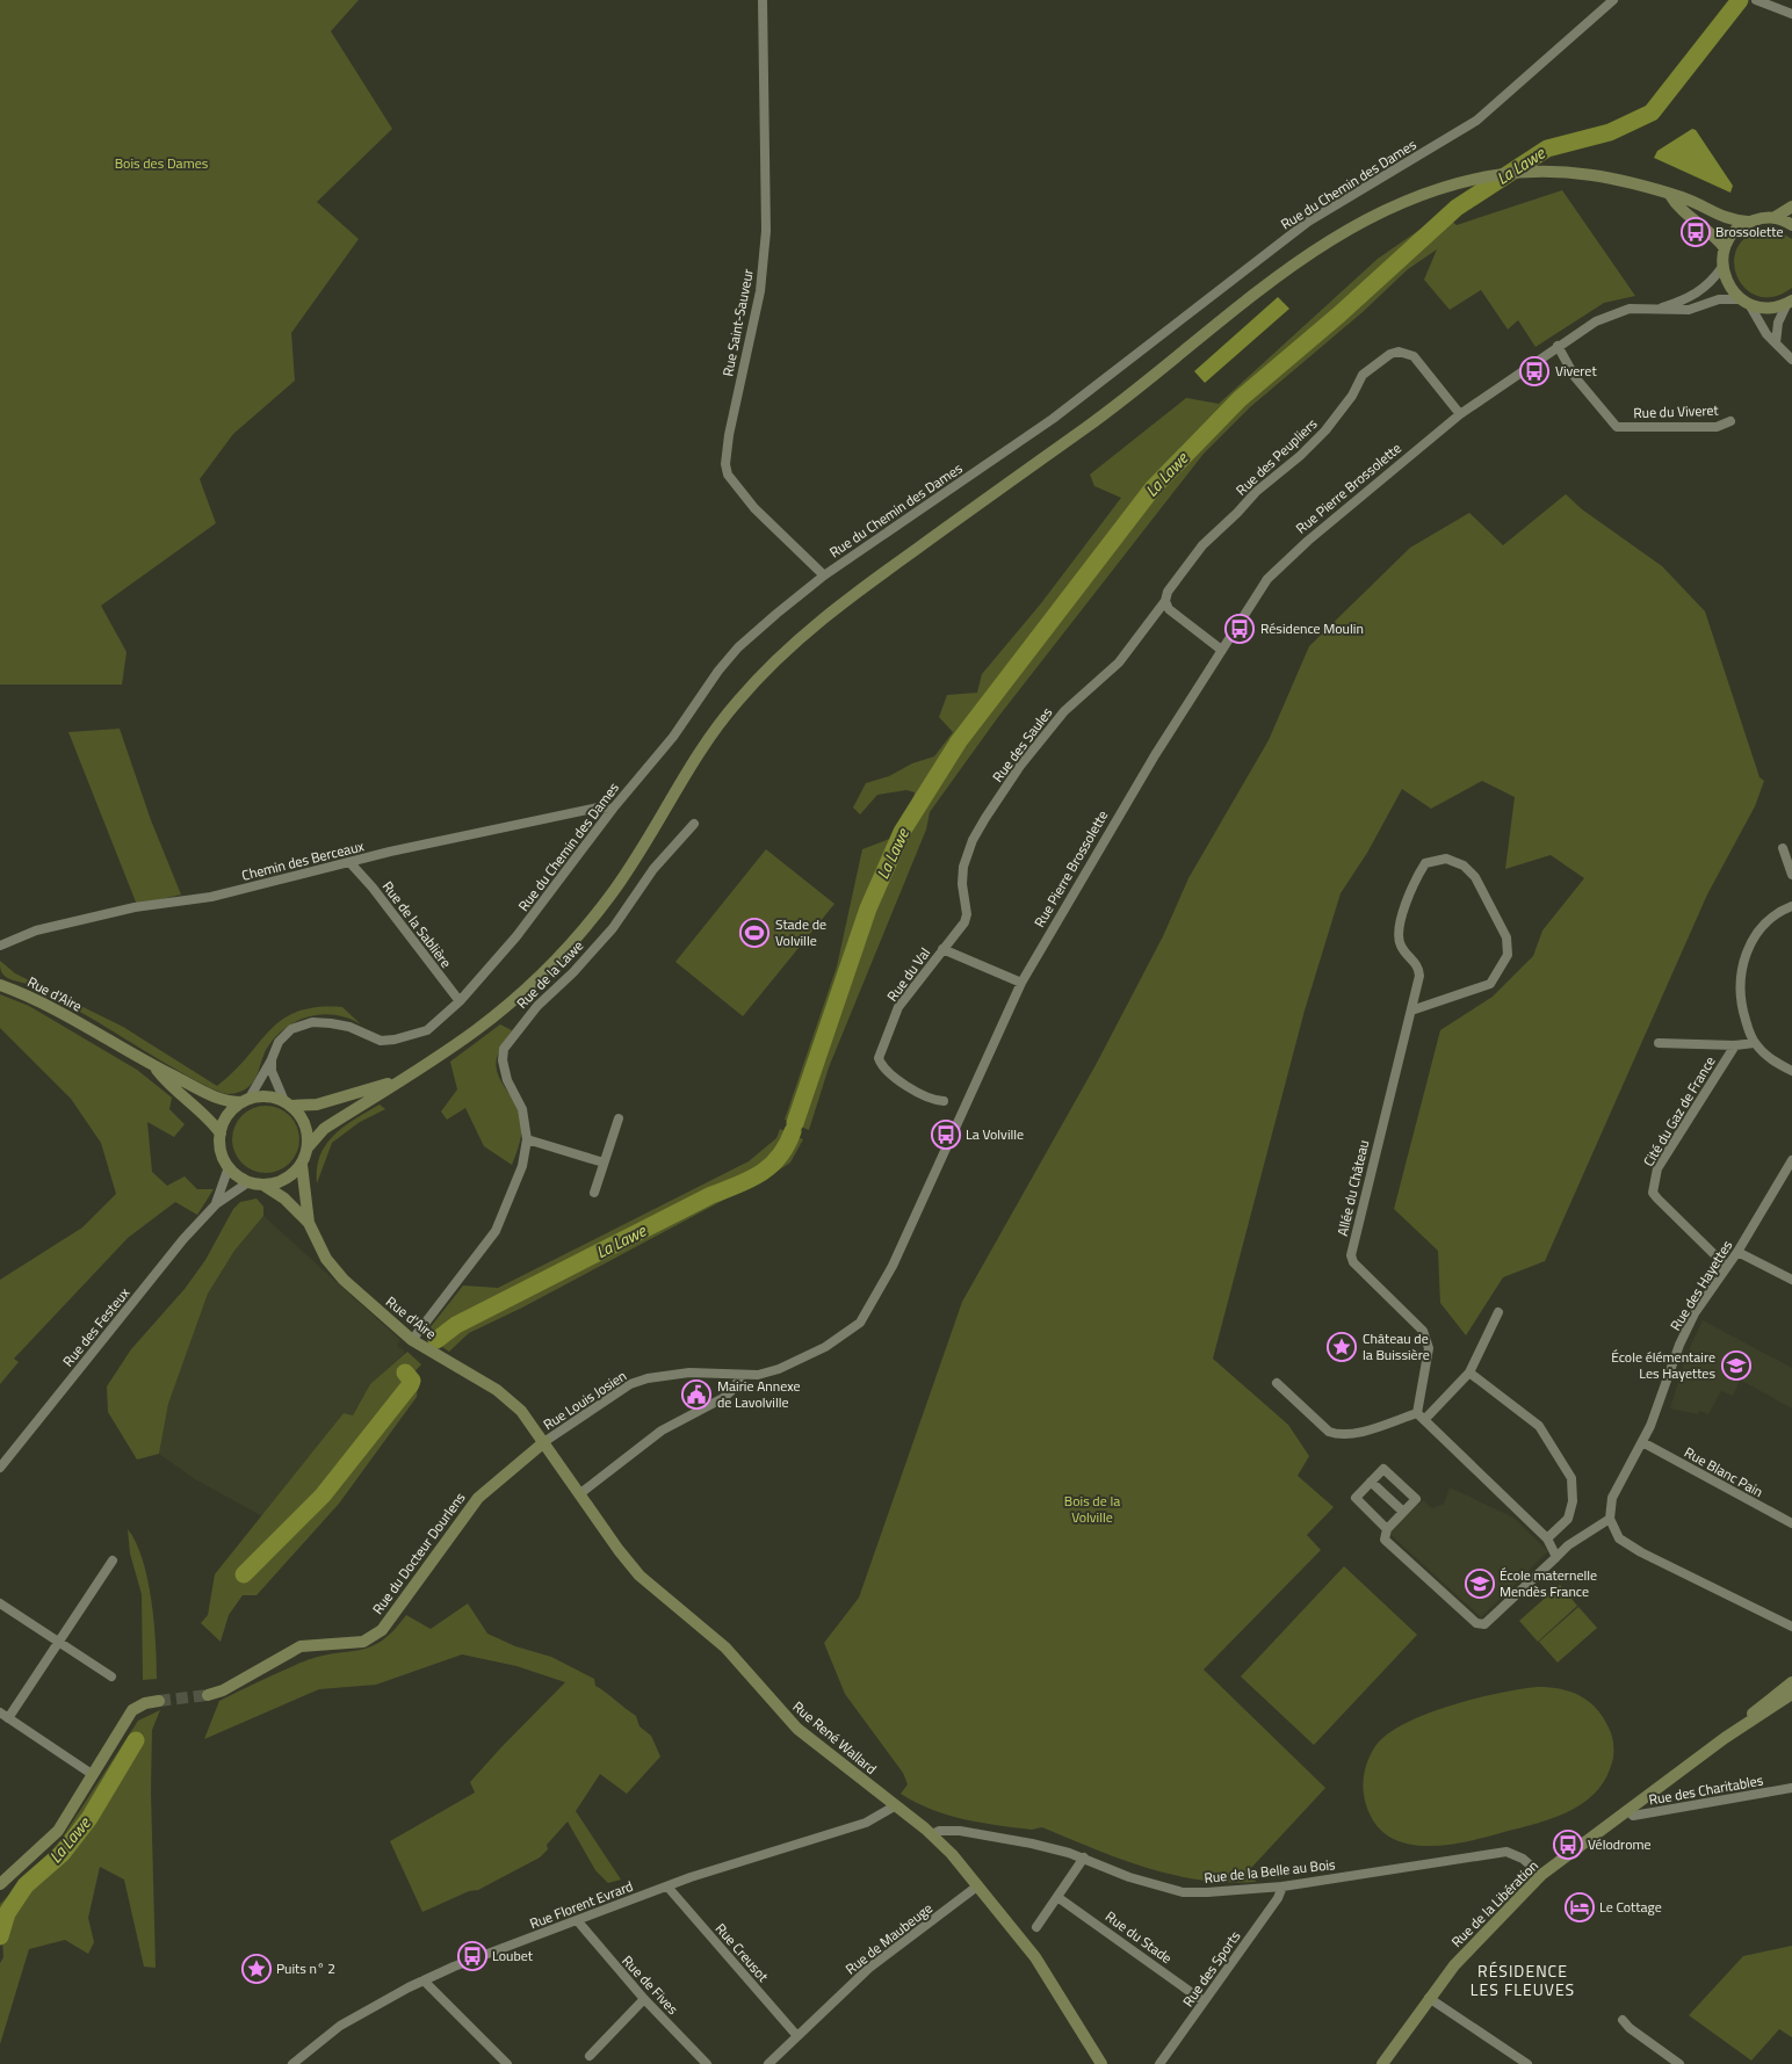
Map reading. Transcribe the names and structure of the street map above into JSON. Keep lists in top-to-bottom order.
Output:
{
  "streets": {
    "main road": [
      "Rue d'Aire",
      "Rue du Docteur Dourlens",
      "Rue René Wallard",
      "Rue de la Libération"
    ],
    "street": [
      "Rue du Chemin des Dames",
      "Rue Saint-Sauveur",
      "Rue du Viveret",
      "Rue des Peupliers",
      "Rue Pierre Brossolette",
      "Rue des Saules",
      "Chemin des Berceaux",
      "Rue de la Sablière",
      "Rue de la Lawe",
      "Rue du Val",
      "Cité du Gaz de France",
      "Allée du Château",
      "Rue des Hayettes",
      "Rue des Festeux",
      "Rue Louis Josien",
      "Rue Blanc Pain",
      "Rue des Charitables",
      "Rue de la Belle au Bois",
      "Rue Florent Evrard",
      "Rue du Stade",
      "Rue de Maubeuge",
      "Rue Creusot",
      "Rue des Sports",
      "Rue de Fives"
    ]
  },
  "crossings": [
    ["Rue du Chemin des Dames", "Rue Saint-Sauveur"],
    ["Rue du Chemin des Dames", "Chemin des Berceaux"],
    ["Rue du Chemin des Dames", "Rue de la Sablière"],
    ["Rue du Chemin des Dames", "Rue d'Aire"],
    ["Rue du Chemin des Dames", "Rue des Festeux"],
    ["Rue du Viveret", "Rue Pierre Brossolette"],
    ["Rue des Peupliers", "Rue Pierre Brossolette"],
    ["Rue des Peupliers", "Rue des Saules"],
    ["Rue Pierre Brossolette", "Rue Louis Josien"],
    ["Rue des Saules", "Rue du Val"],
    ["Chemin des Berceaux", "Rue de la Sablière"],
    ["Rue de la Lawe", "Rue d'Aire"],
    ["Rue d'Aire", "Rue des Festeux"],
    ["Rue d'Aire", "Rue René Wallard"],
    ["Cité du Gaz de France", "Rue des Hayettes"],
    ["Rue des Hayettes", "Rue Blanc Pain"],
    ["Rue Louis Josien", "Rue du Docteur Dourlens"],
    ["Rue Louis Josien", "Rue René Wallard"],
    ["Rue du Docteur Dourlens", "Rue René Wallard"],
    ["Rue René Wallard", "Rue de la Belle au Bois"],
    ["Rue René Wallard", "Rue Florent Evrard"],
    ["Rue René Wallard", "Rue de Maubeuge"],
    ["Rue des Charitables", "Rue de la Libération"],
    ["Rue de la Belle au Bois", "Rue de la Libération"],
    ["Rue de la Belle au Bois", "Rue des Sports"],
    ["Rue Florent Evrard", "Rue Creusot"],
    ["Rue Florent Evrard", "Rue de Fives"],
    ["Rue du Stade", "Rue des Sports"],
    ["Rue de Maubeuge", "Rue Creusot"]
  ],
  "districts": ["RÉSIDENCE LES FLEUVES"],
  "water": ["La Lawe"],
  "parks": ["Bois des Dames", "Bois de la Volville"],
  "places": {
    "bus stop": [
      "Brossolette",
      "Viveret",
      "Résidence Moulin",
      "La Volville",
      "Vélodrome",
      "Loubet"
    ],
    "sports": ["Stade de Volville"],
    "place": ["Château de la Buissière", "Puits n° 2"],
    "school or university": ["École élémentaire Les Hayettes", "École maternelle Mendès France"],
    "public building": ["Mairie Annexe de Lavolville"],
    "hotel": ["Le Cottage"]
  }
}
